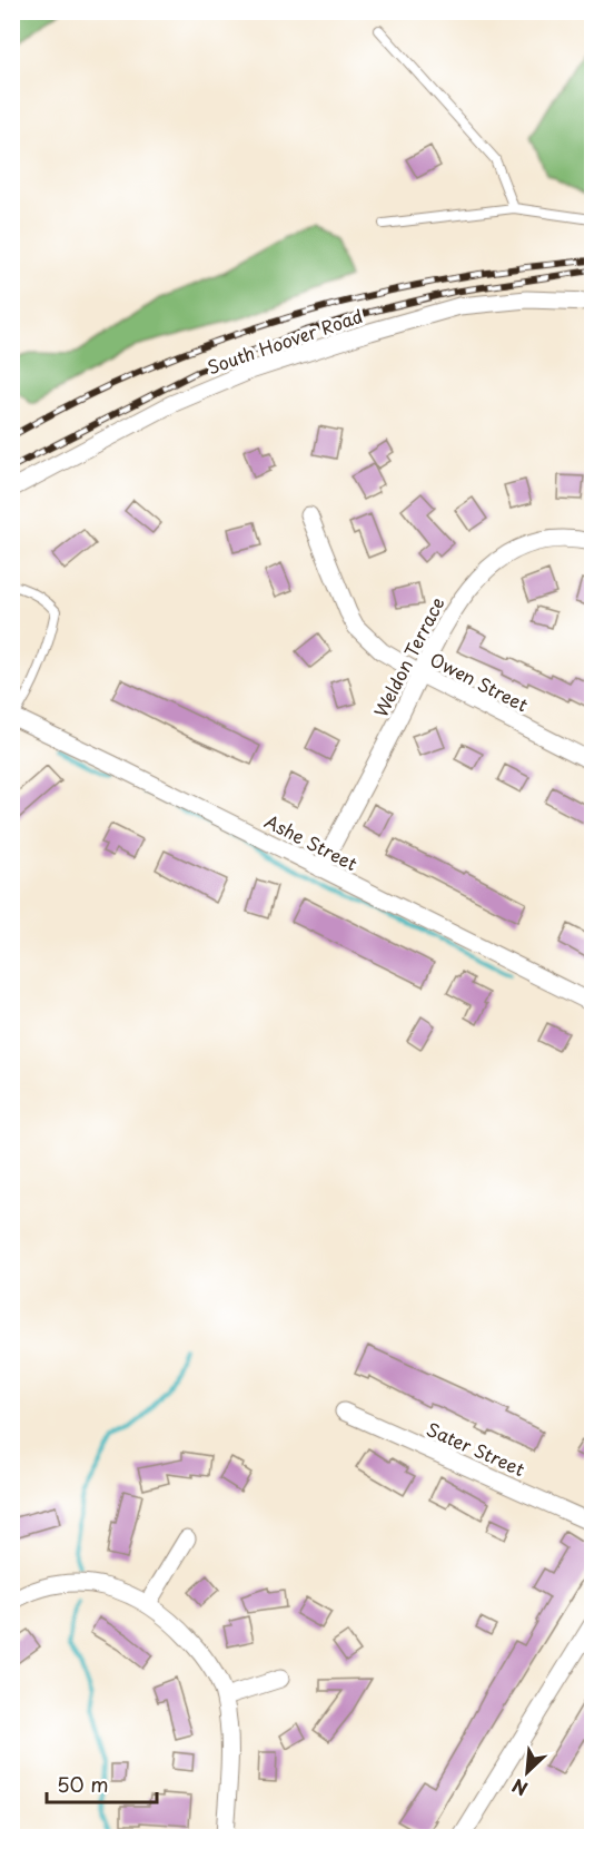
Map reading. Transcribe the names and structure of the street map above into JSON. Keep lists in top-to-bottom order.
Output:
{
  "streets": {
    "street": [
      "South Hoover Road",
      "Weldon Terrace",
      "Owen Street",
      "Ashe Street",
      "Sater Street"
    ]
  },
  "crossings": [
    ["Weldon Terrace", "Owen Street"],
    ["Weldon Terrace", "Ashe Street"]
  ],
  "scale_bar": "50 m",
  "north": "bottom left"
}
